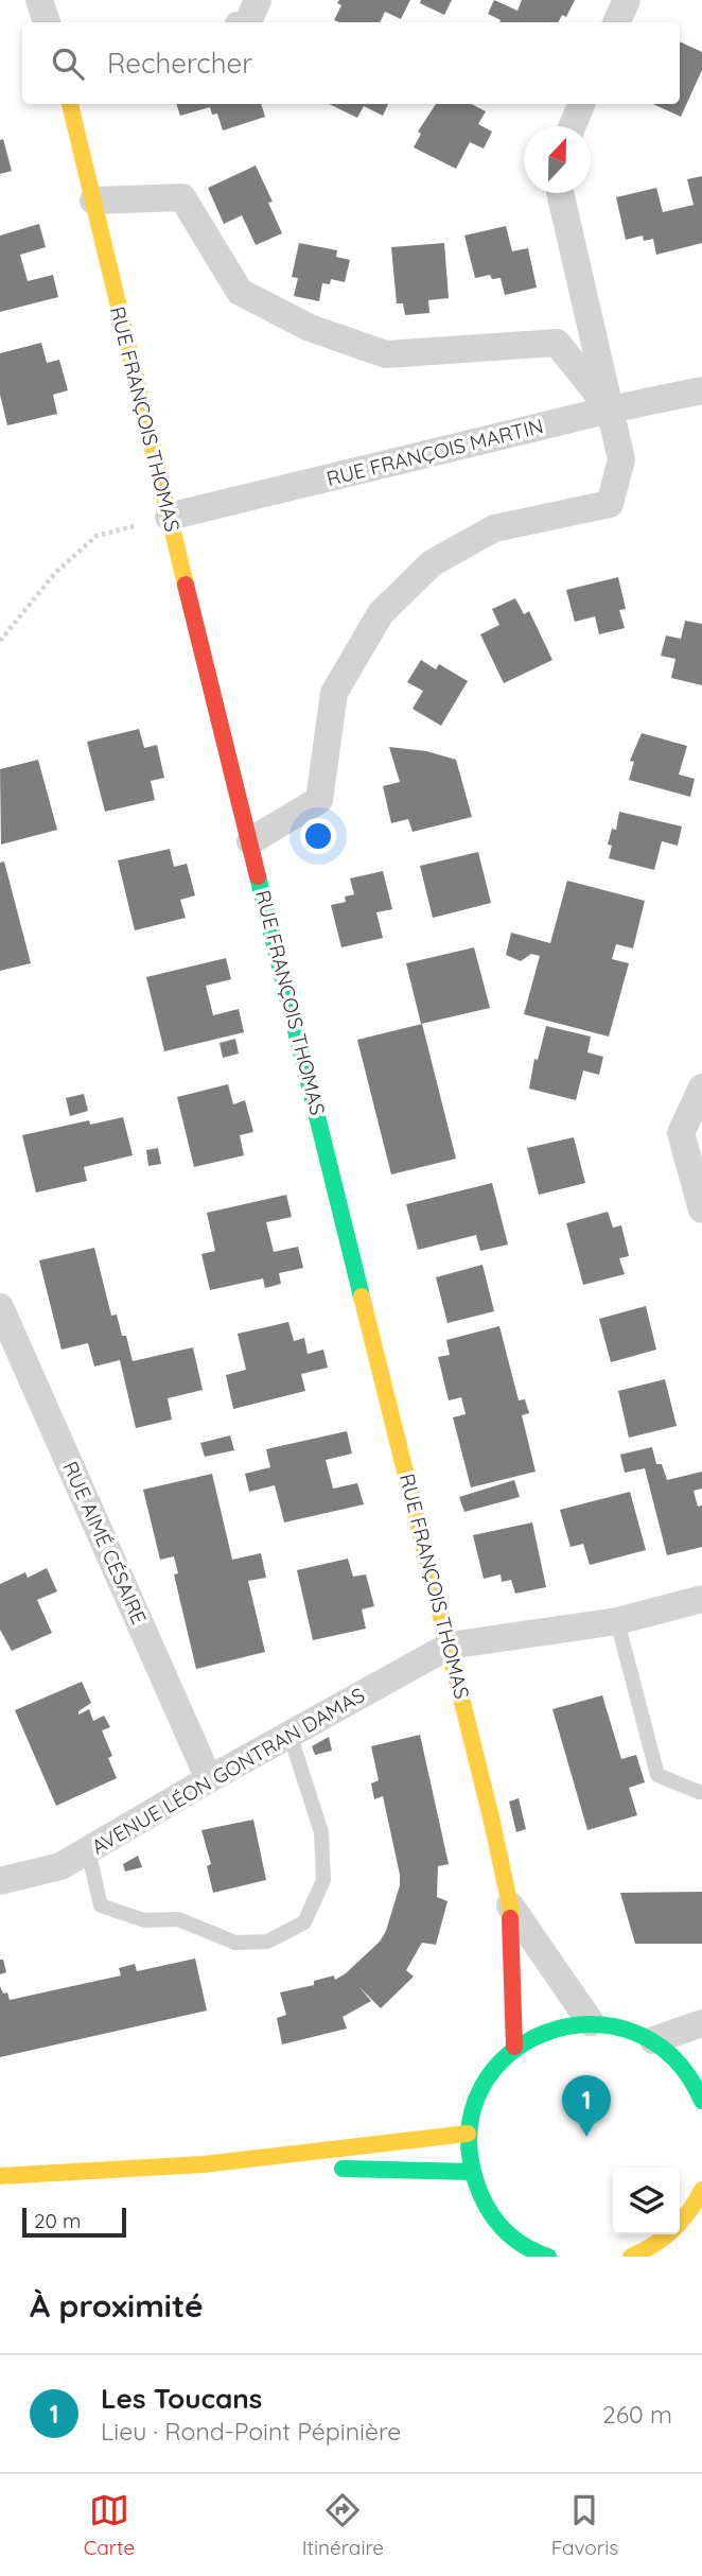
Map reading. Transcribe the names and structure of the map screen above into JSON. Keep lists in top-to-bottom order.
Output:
{
  "streets": {
    "street": [
      "RUE FRANÇOIS THOMAS",
      "RUE FRANÇOIS MARTIN",
      "RUE AIMÉ CÉSAIRE",
      "AVENUE LÉON GONTRAN DAMAS"
    ]
  },
  "crossings": [
    ["RUE FRANÇOIS THOMAS", "RUE FRANÇOIS MARTIN"],
    ["RUE FRANÇOIS THOMAS", "AVENUE LÉON GONTRAN DAMAS"],
    ["RUE AIMÉ CÉSAIRE", "AVENUE LÉON GONTRAN DAMAS"]
  ],
  "scale_bar": "20 m",
  "north": "top",
  "page": {
    "search": "Rechercher",
    "pins": "1",
    "scale": "20 m",
    "heading": "À proximité",
    "list": [
      {
        "mark": "1",
        "name": "Les Toucans",
        "note": "Lieu · Rond-Point Pépinière",
        "value": "260 m"
      }
    ],
    "nav": ["Carte", "Itinéraire", "Favoris"]
  }
}
